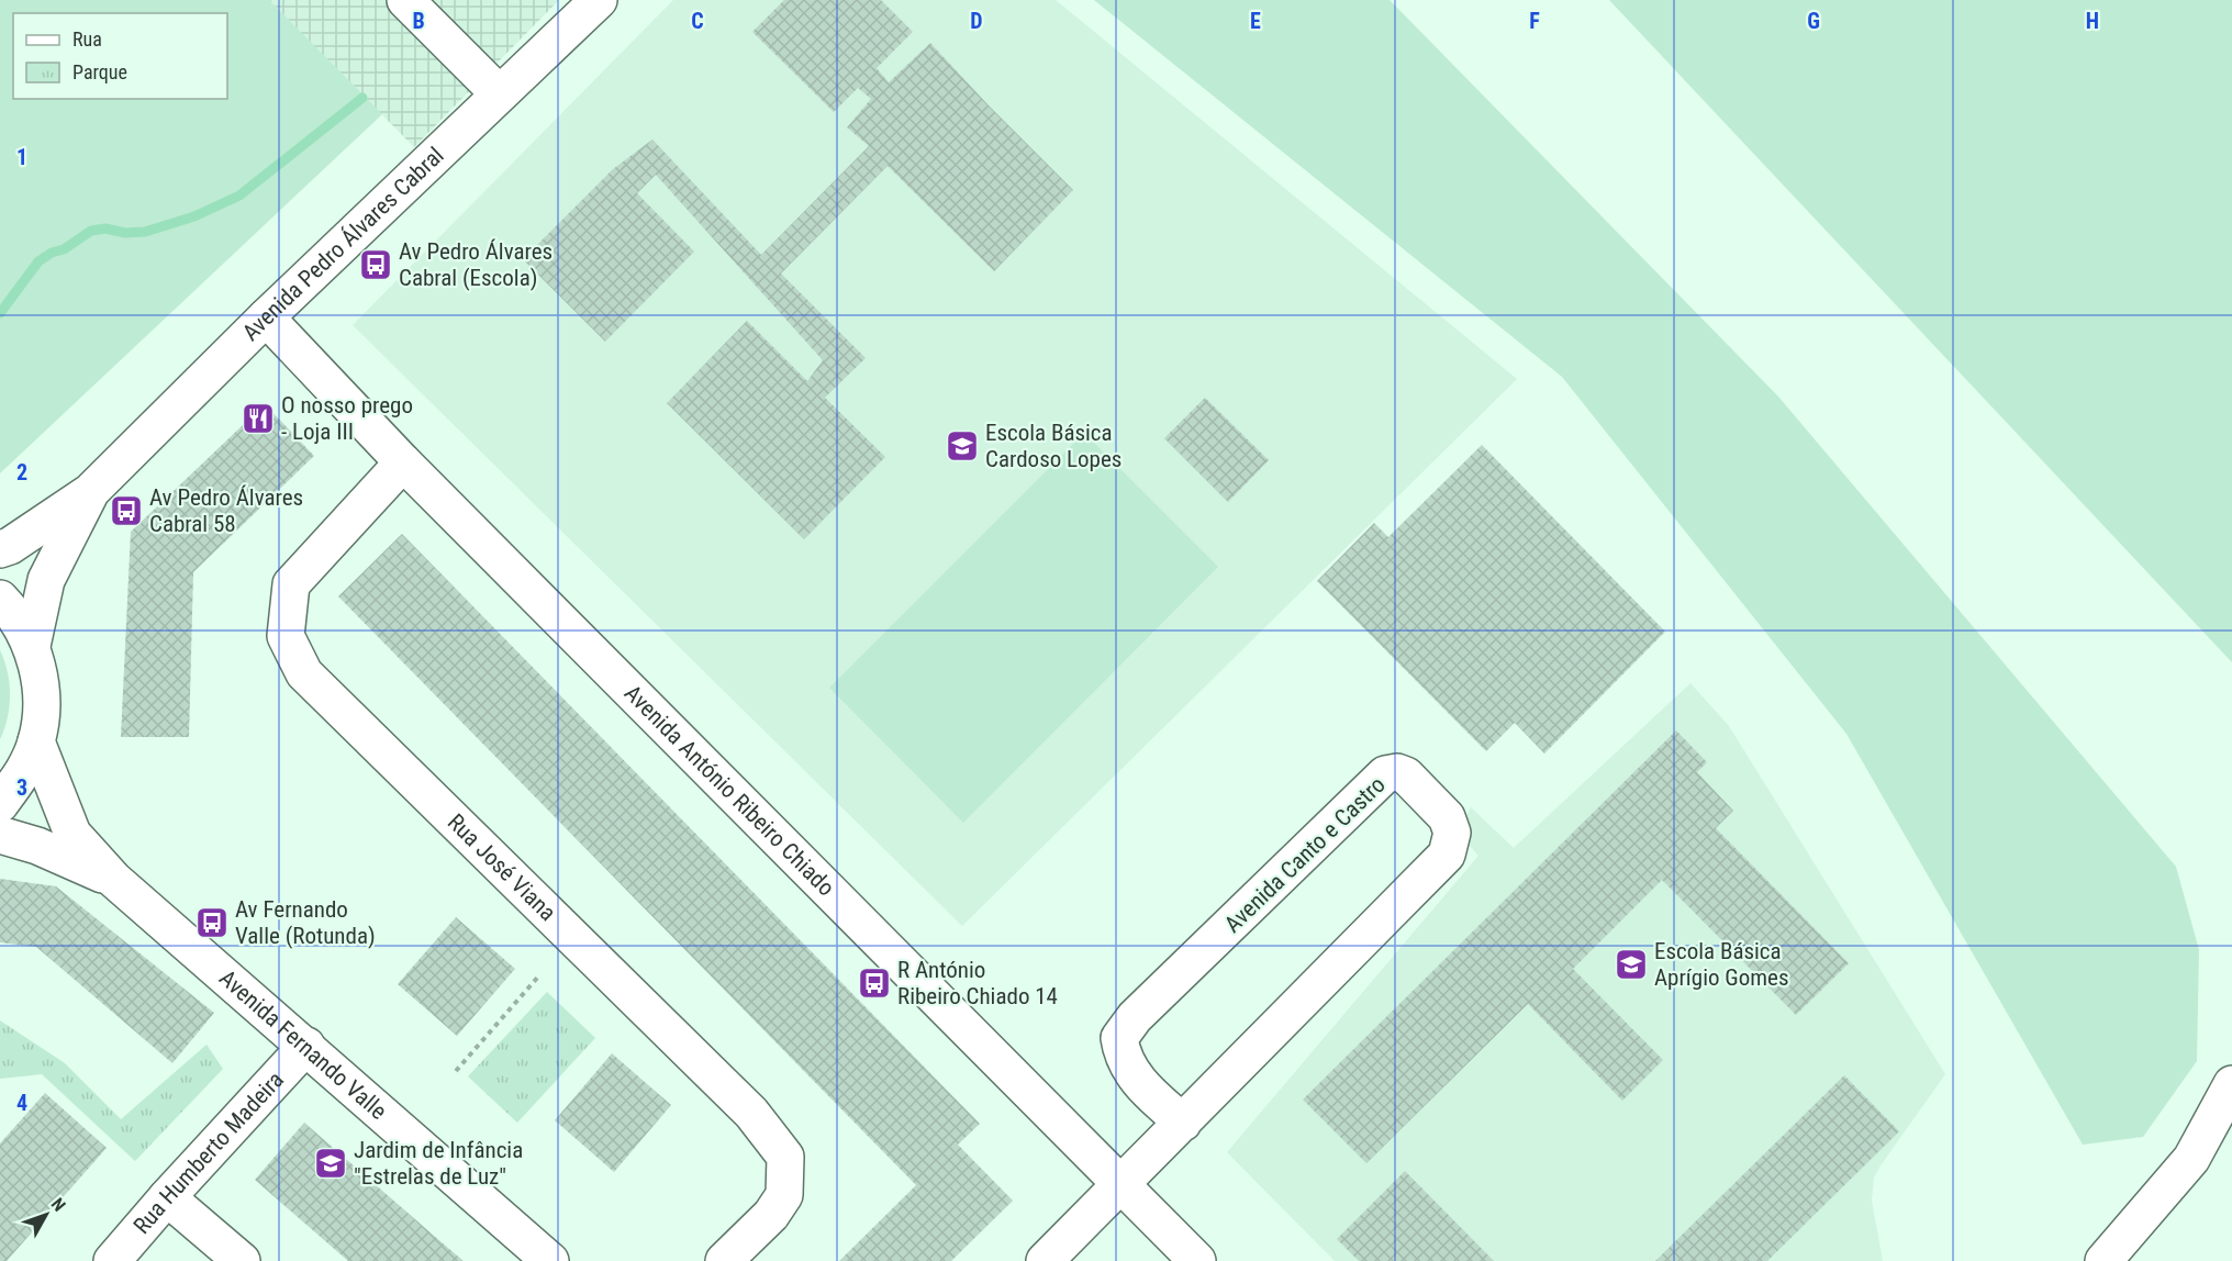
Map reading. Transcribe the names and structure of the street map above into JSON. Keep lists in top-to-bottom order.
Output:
{
  "streets": {
    "street": [
      "Avenida Pedro Álvares Cabral",
      "Avenida António Ribeiro Chiado",
      "Avenida Canto e Castro",
      "Rua José Viana",
      "Avenida Fernando Valle",
      "Rua Humberto Madeira"
    ]
  },
  "crossings": [
    ["Avenida Pedro Álvares Cabral", "Avenida António Ribeiro Chiado"],
    ["Avenida António Ribeiro Chiado", "Avenida Canto e Castro"],
    ["Avenida António Ribeiro Chiado", "Rua José Viana"],
    ["Avenida Fernando Valle", "Rua Humberto Madeira"]
  ],
  "places": {
    "bus stop": [
      "Av Pedro Álvares Cabral (Escola)",
      "Av Pedro Álvares Cabral 58",
      "Av Fernando Valle (Rotunda)",
      "R António Ribeiro Chiado 14"
    ],
    "restaurant": ["O nosso prego - Loja III"],
    "school or university": ["Escola Básica Cardoso Lopes", "Escola Básica Aprígio Gomes", "Jardim de Infância \"Estrelas de Luz\""]
  },
  "legend": ["Rua", "Parque"],
  "north": "top right",
  "grid": {
    "columns": [
      "B",
      "C",
      "D",
      "E",
      "F",
      "G",
      "H"
    ],
    "rows": [
      "1",
      "2",
      "3",
      "4"
    ]
  }
}
